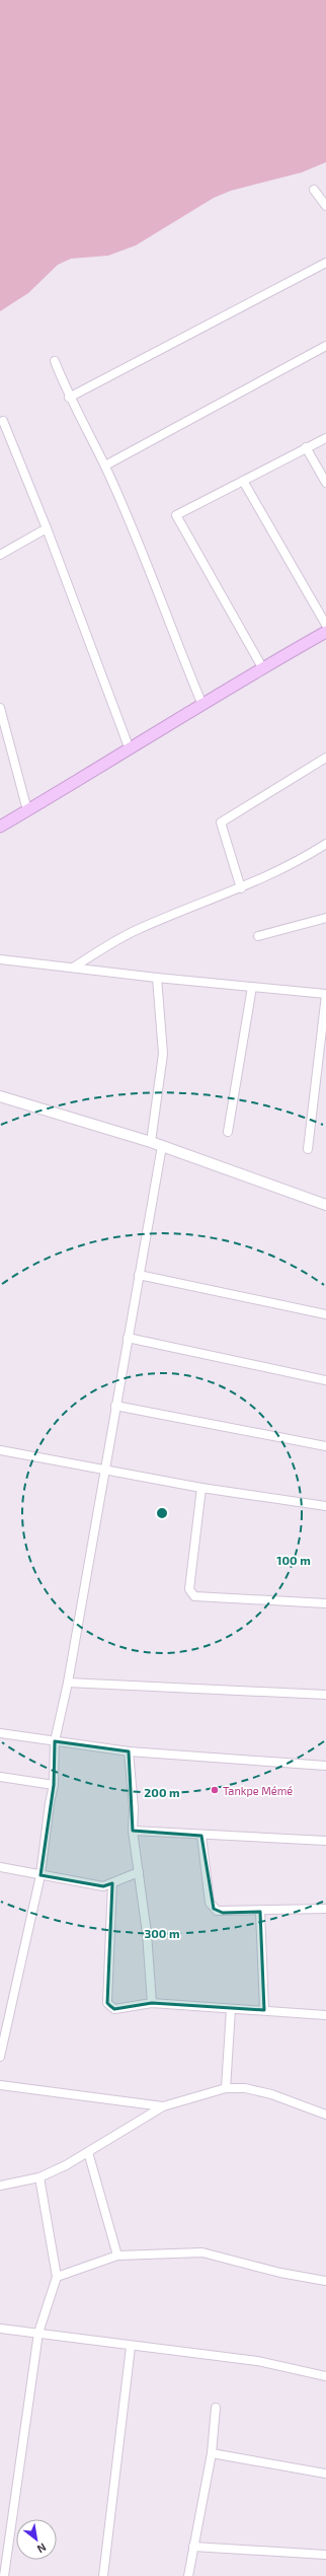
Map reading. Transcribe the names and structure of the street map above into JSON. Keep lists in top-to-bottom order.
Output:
{
  "places": ["Tankpe Mémé"],
  "north": "bottom right",
  "rings": ["100 m", "200 m", "300 m"]
}
